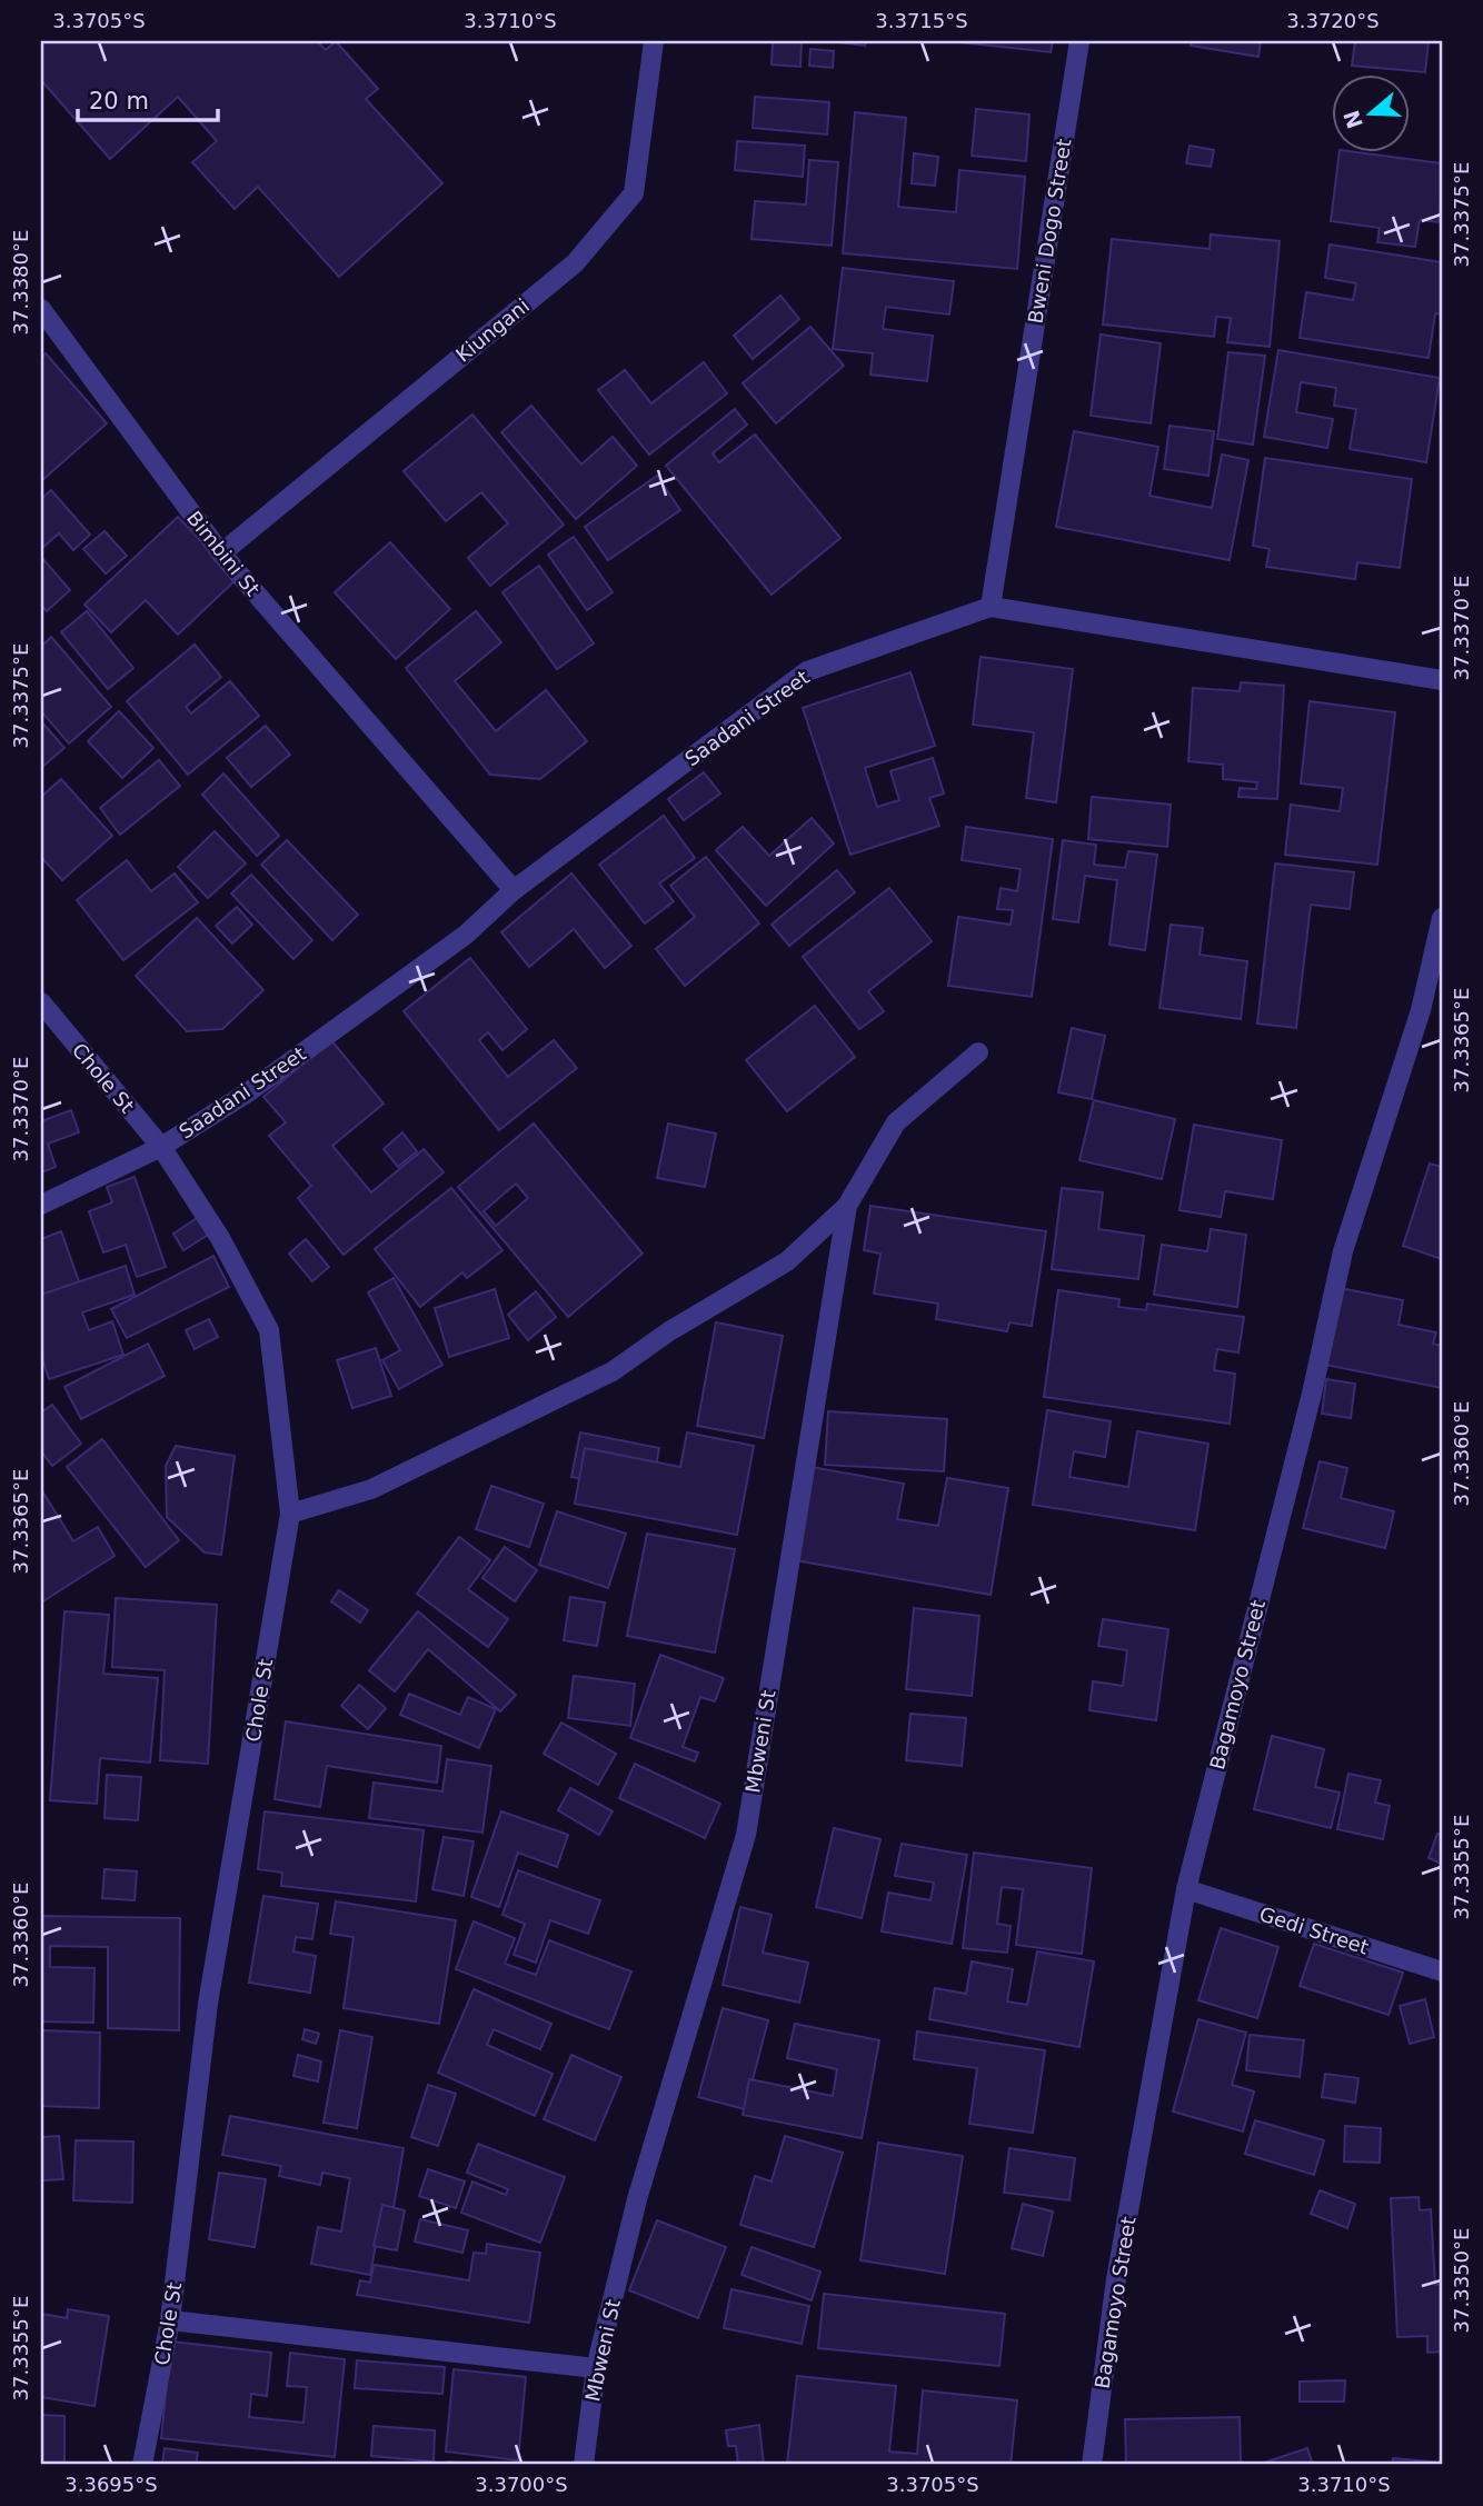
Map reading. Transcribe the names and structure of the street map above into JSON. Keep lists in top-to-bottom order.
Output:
{
  "streets": {
    "street": [
      "Bweni Dogo Street",
      "Kiungani",
      "Bimbini St",
      "Saadani Street",
      "Chole St",
      "Bagamoyo Street",
      "Mbweni St",
      "Gedi Street"
    ]
  },
  "crossings": [
    ["Bweni Dogo Street", "Saadani Street"],
    ["Kiungani", "Bimbini St"],
    ["Bimbini St", "Saadani Street"],
    ["Saadani Street", "Chole St"],
    ["Bagamoyo Street", "Gedi Street"]
  ],
  "scale_bar": "20 m",
  "north": "left",
  "coordinates": [
    "3.3705°S",
    "3.3710°S",
    "3.3715°S",
    "3.3720°S",
    "37.3375°E",
    "37.3380°E",
    "37.3370°E",
    "37.3365°E",
    "37.3360°E",
    "37.3355°E",
    "37.3350°E",
    "3.3695°S",
    "3.3700°S"
  ]
}
